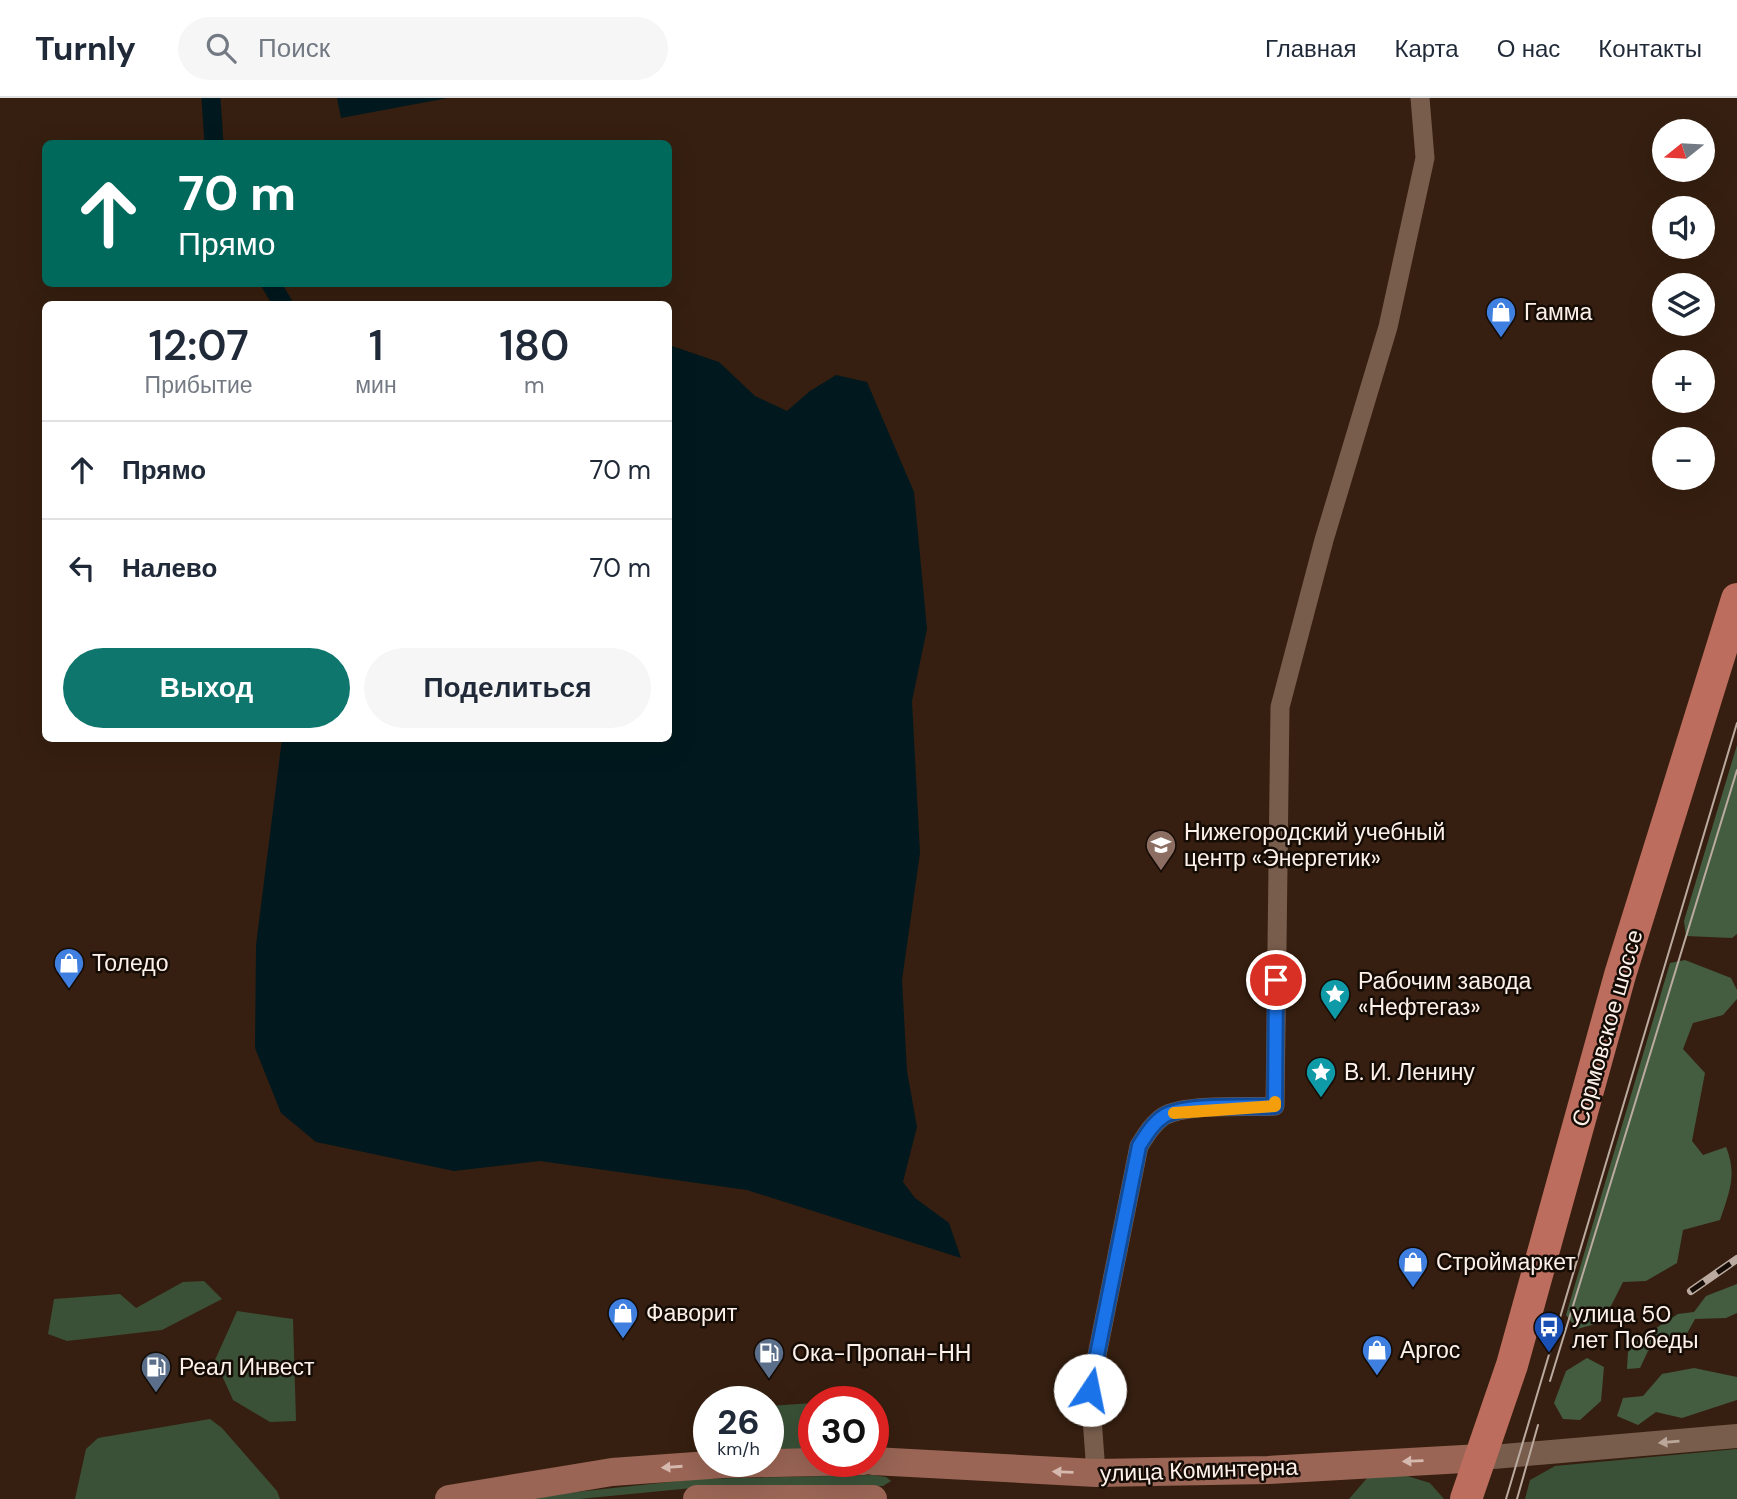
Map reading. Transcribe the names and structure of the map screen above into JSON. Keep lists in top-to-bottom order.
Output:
{
  "streets": {
    "main road": ["Сормовское шоссе", "улица Коминтерна"]
  },
  "crossings": [
    ["Сормовское шоссе", "улица Коминтерна"]
  ],
  "one_way": ["улица Коминтерна"],
  "places": {
    "shop": [
      "Гамма",
      "Толедо",
      "Строймаркет",
      "Фаворит",
      "Аргос"
    ],
    "school or university": ["Нижегородский учебный центр «Энергетик»"],
    "place": ["Рабочим завода «Нефтегаз»", "В. И. Ленину"],
    "bus stop": ["улица 50 лет Победы"],
    "fuel station": ["Ока-Пропан-НН", "Реал Инвест"]
  },
  "north": "left",
  "page": {
    "header": "Turnly",
    "search": "Поиск",
    "nav": [
      "Главная",
      "Карта",
      "О нас",
      "Контакты"
    ],
    "map_buttons": ["+", "−"],
    "turn": ["70 m", "Прямо"],
    "eta": [
      "12:07",
      "Прибытие",
      "1",
      "мин",
      "180",
      "m"
    ],
    "list": [
      {
        "name": "Прямо",
        "value": "70 m"
      },
      {
        "name": "Налево",
        "value": "70 m"
      }
    ],
    "buttons": ["Выход", "Поделиться"],
    "speed": "26 km/h",
    "limit": "30"
  }
}
